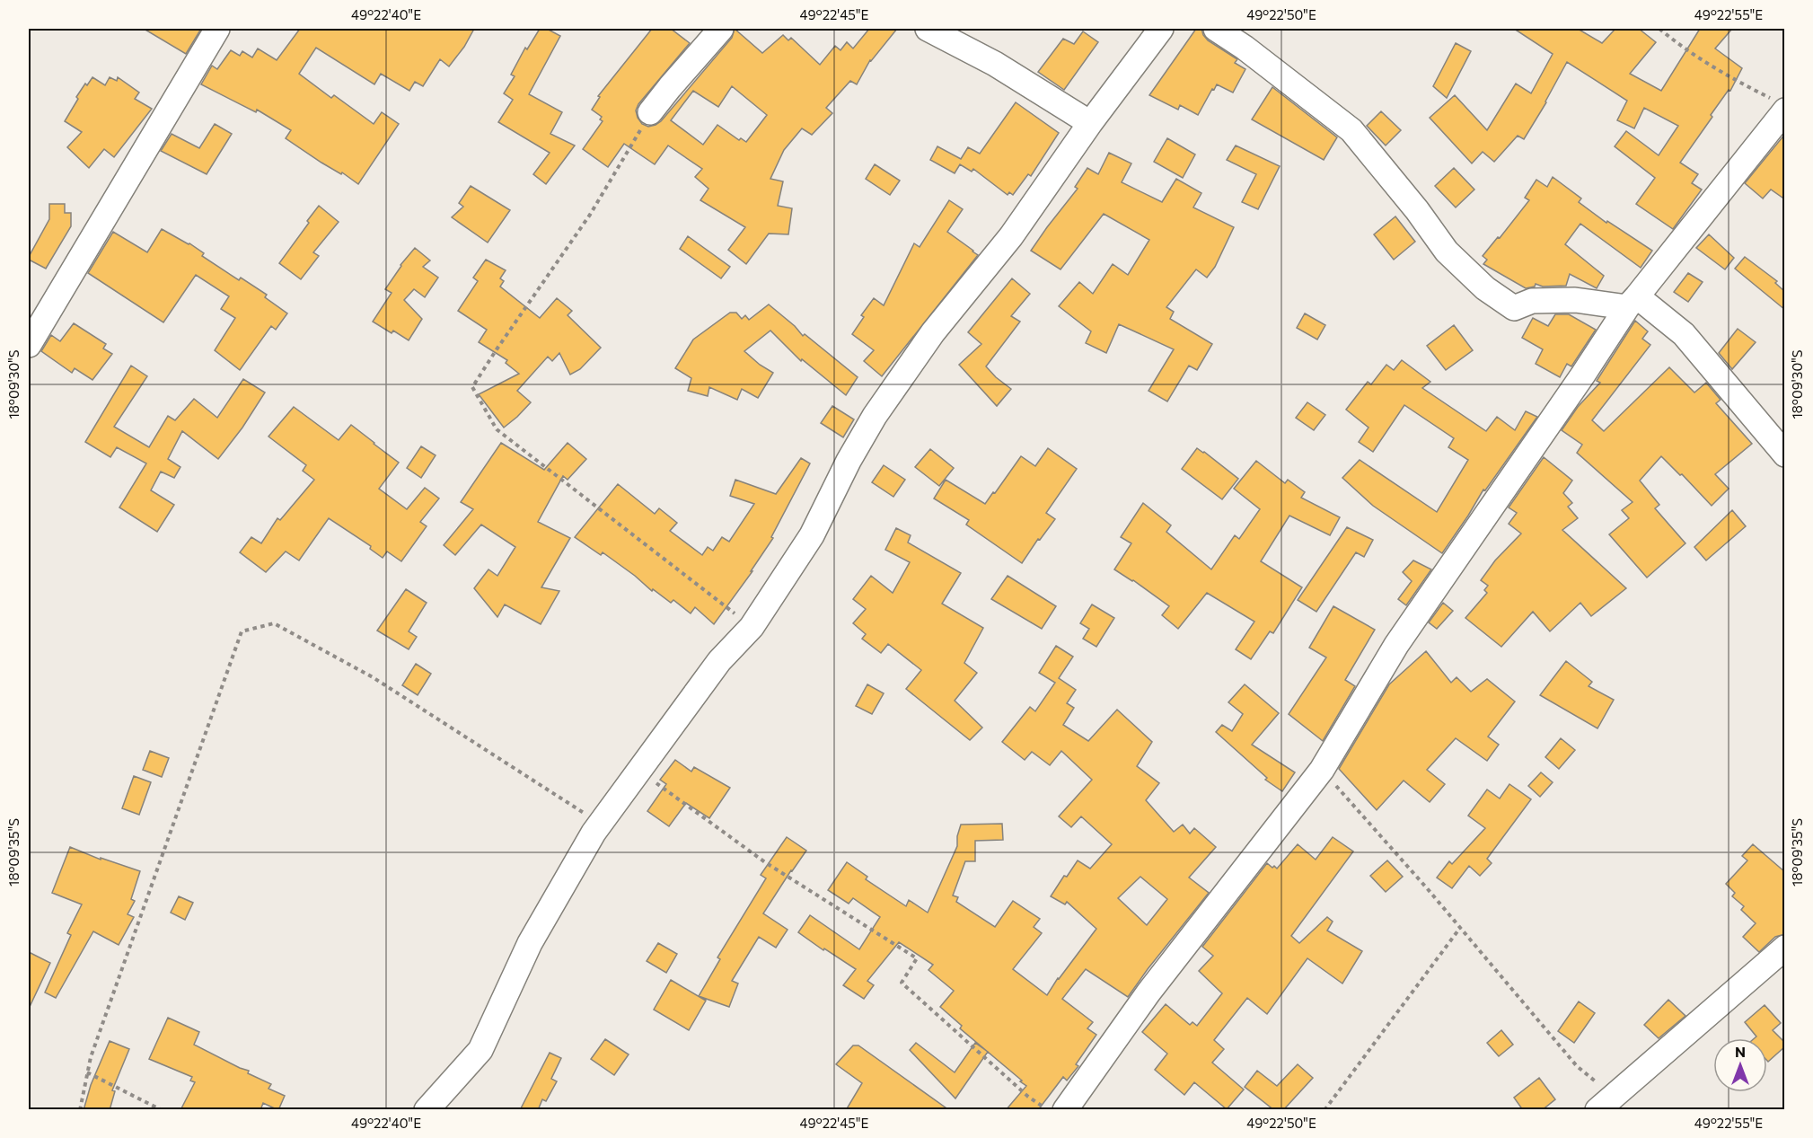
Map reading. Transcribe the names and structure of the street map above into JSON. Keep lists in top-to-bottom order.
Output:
{
  "north": "top",
  "coordinates": [
    "49°22'40\"E",
    "49°22'45\"E",
    "49°22'50\"E",
    "49°22'55\"E",
    "18°09'30\"S",
    "18°09'35\"S"
  ]
}
